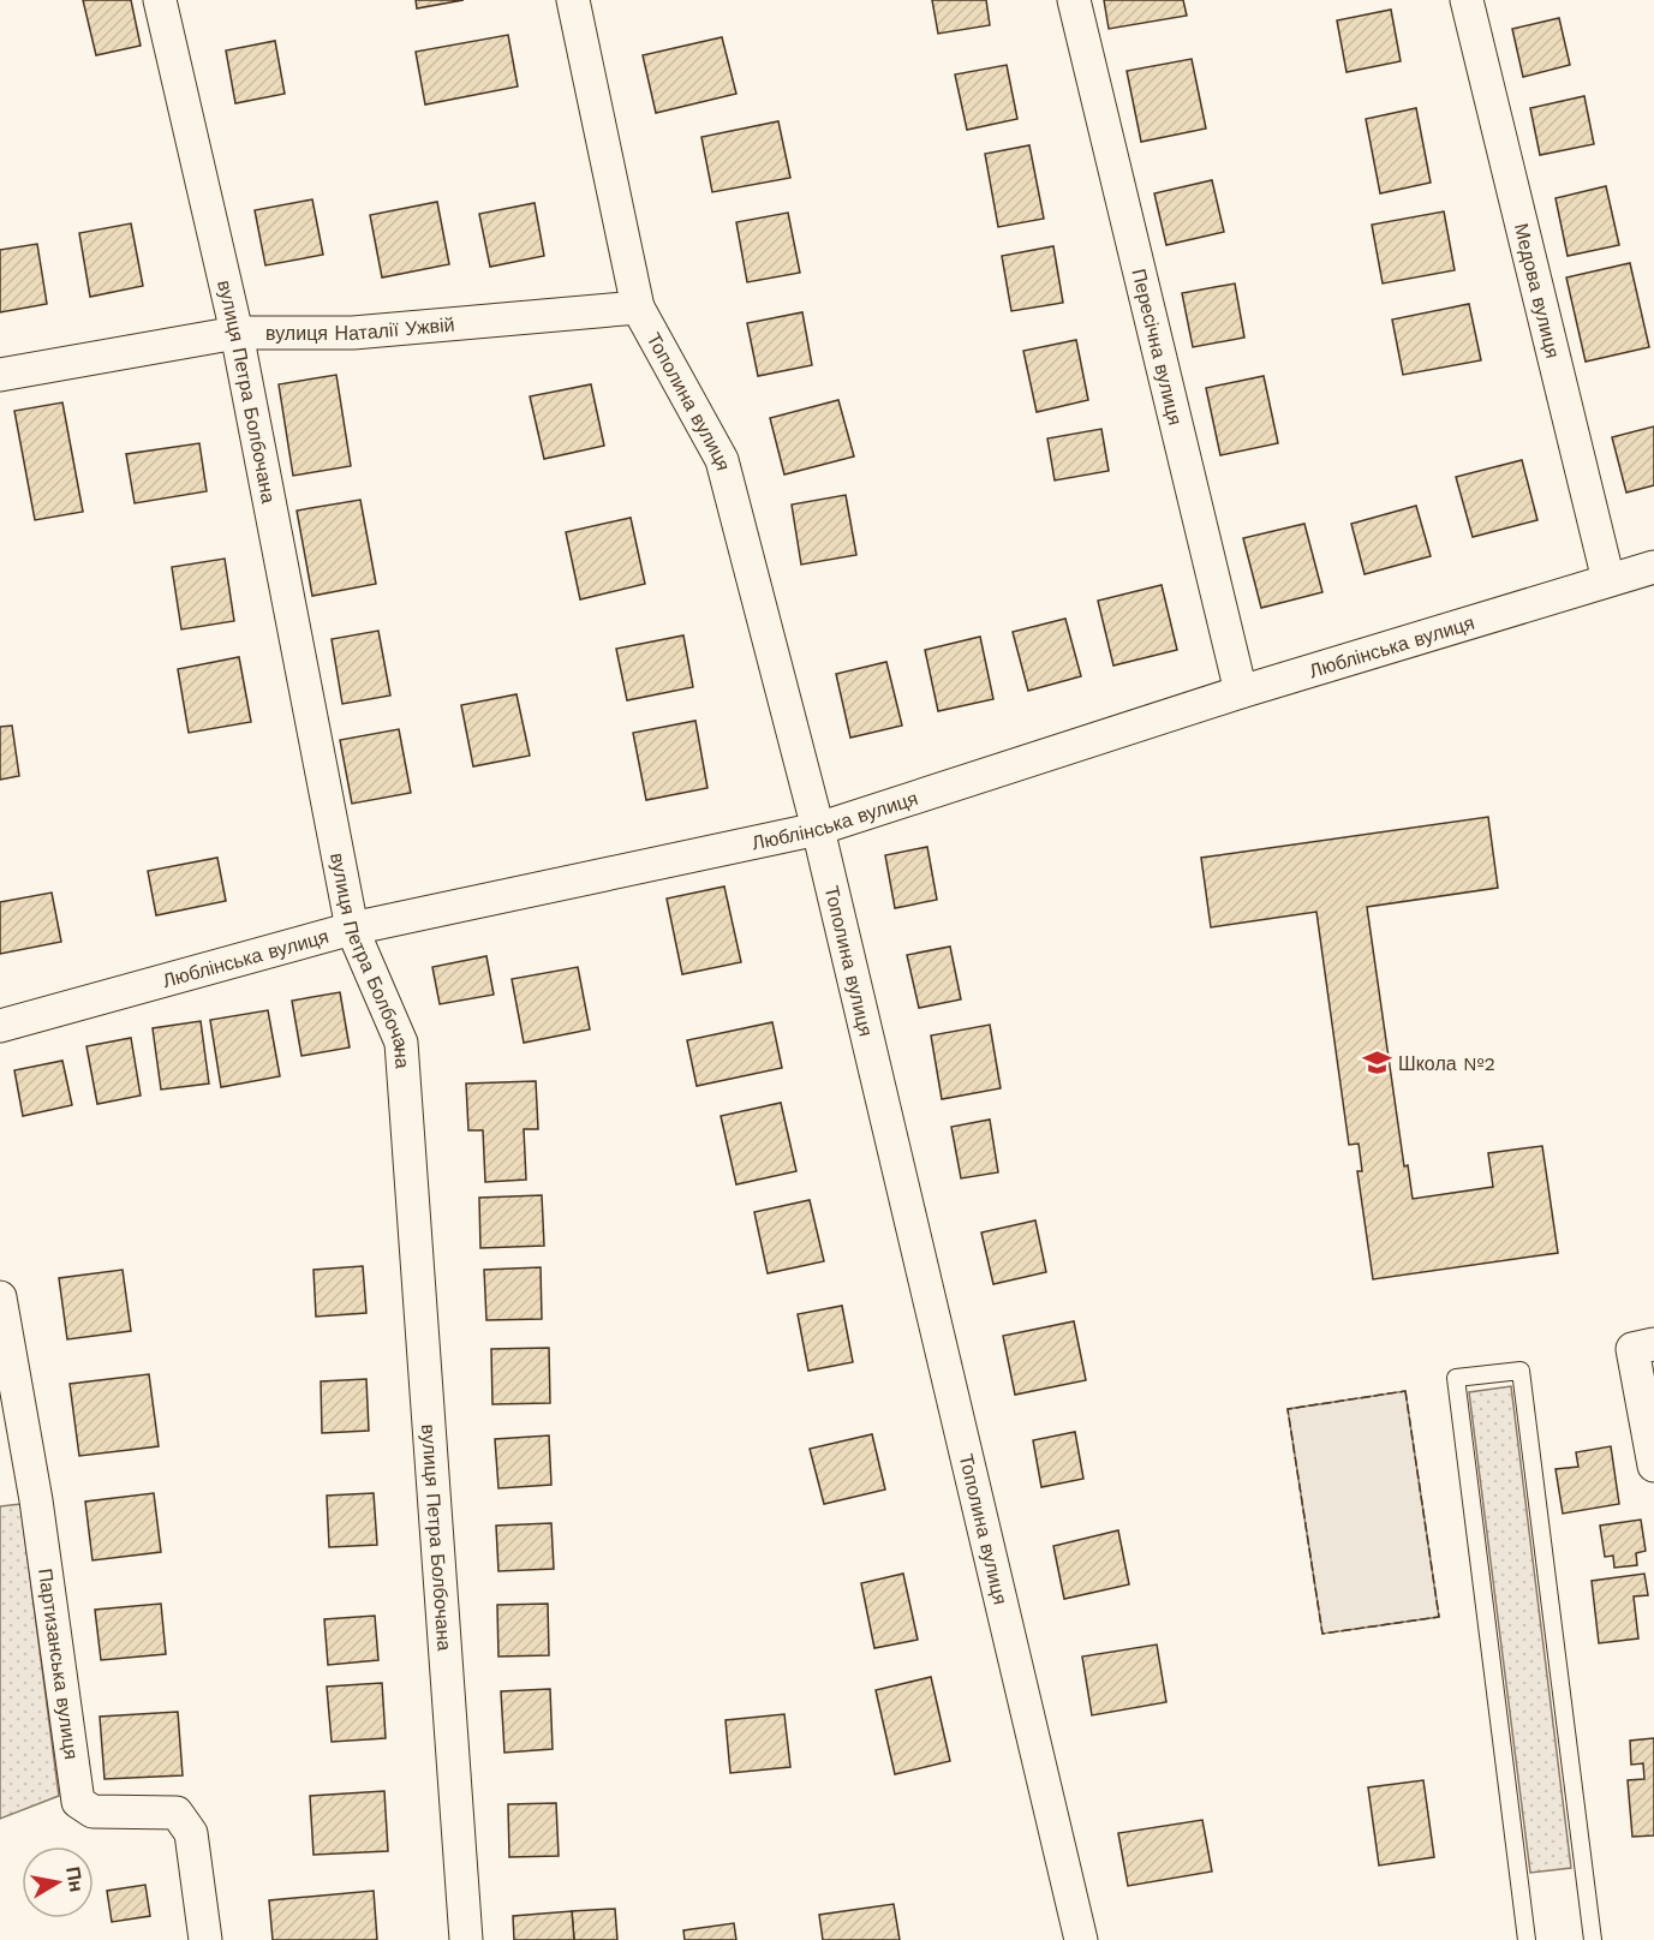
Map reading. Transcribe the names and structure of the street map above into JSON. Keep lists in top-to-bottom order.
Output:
{
  "streets": {
    "street": [
      "Медова вулиця",
      "вулиця Наталії Ужвій",
      "Пересічна вулиця",
      "вулиця Петра Болбочана",
      "Тополина вулиця",
      "Люблінська вулиця",
      "Партизанська вулиця"
    ]
  },
  "crossings": [
    ["Медова вулиця", "Люблінська вулиця"],
    ["вулиця Наталії Ужвій", "вулиця Петра Болбочана"],
    ["вулиця Наталії Ужвій", "Тополина вулиця"],
    ["Пересічна вулиця", "Люблінська вулиця"],
    ["вулиця Петра Болбочана", "Люблінська вулиця"],
    ["Тополина вулиця", "Люблінська вулиця"]
  ],
  "places": {
    "school or university": ["Школа №2"]
  },
  "north": "right"
}
